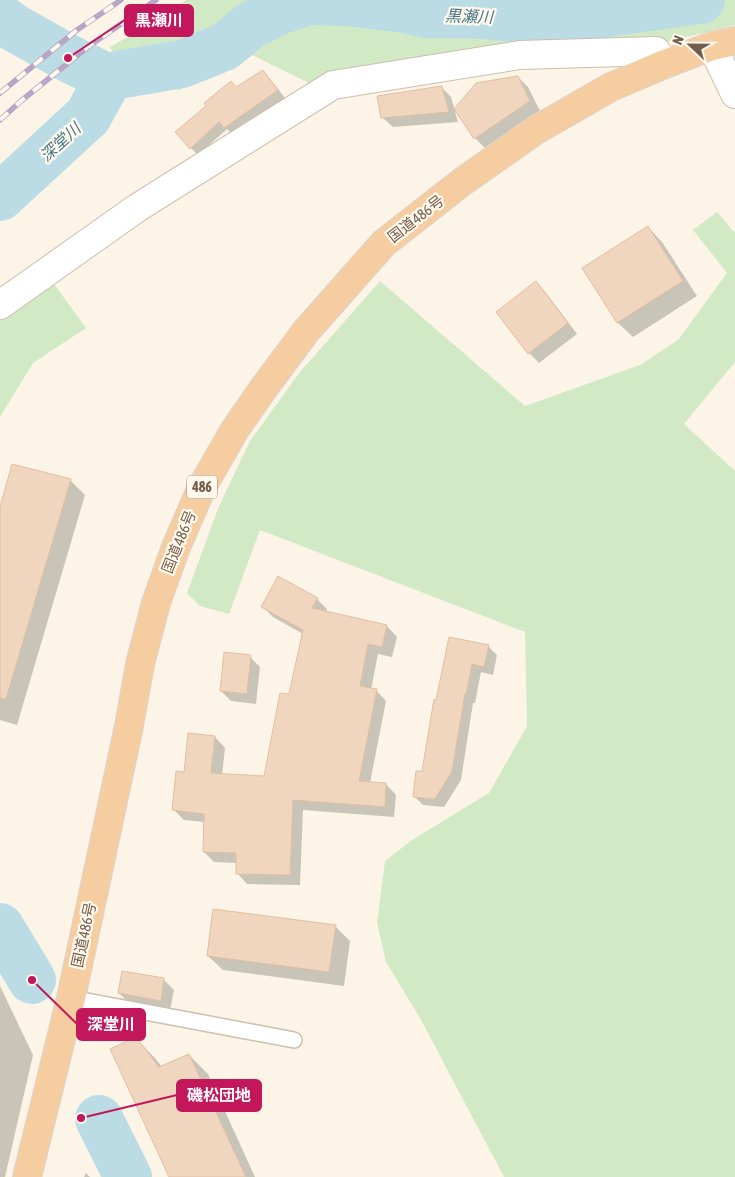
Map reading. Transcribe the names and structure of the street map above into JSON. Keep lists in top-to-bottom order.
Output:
{
  "streets": {
    "highway": ["国道486号", "486"]
  },
  "water": ["黒瀬川", "深堂川"],
  "places": ["黒瀬川", "深堂川", "磯松団地"],
  "north": "left"
}
